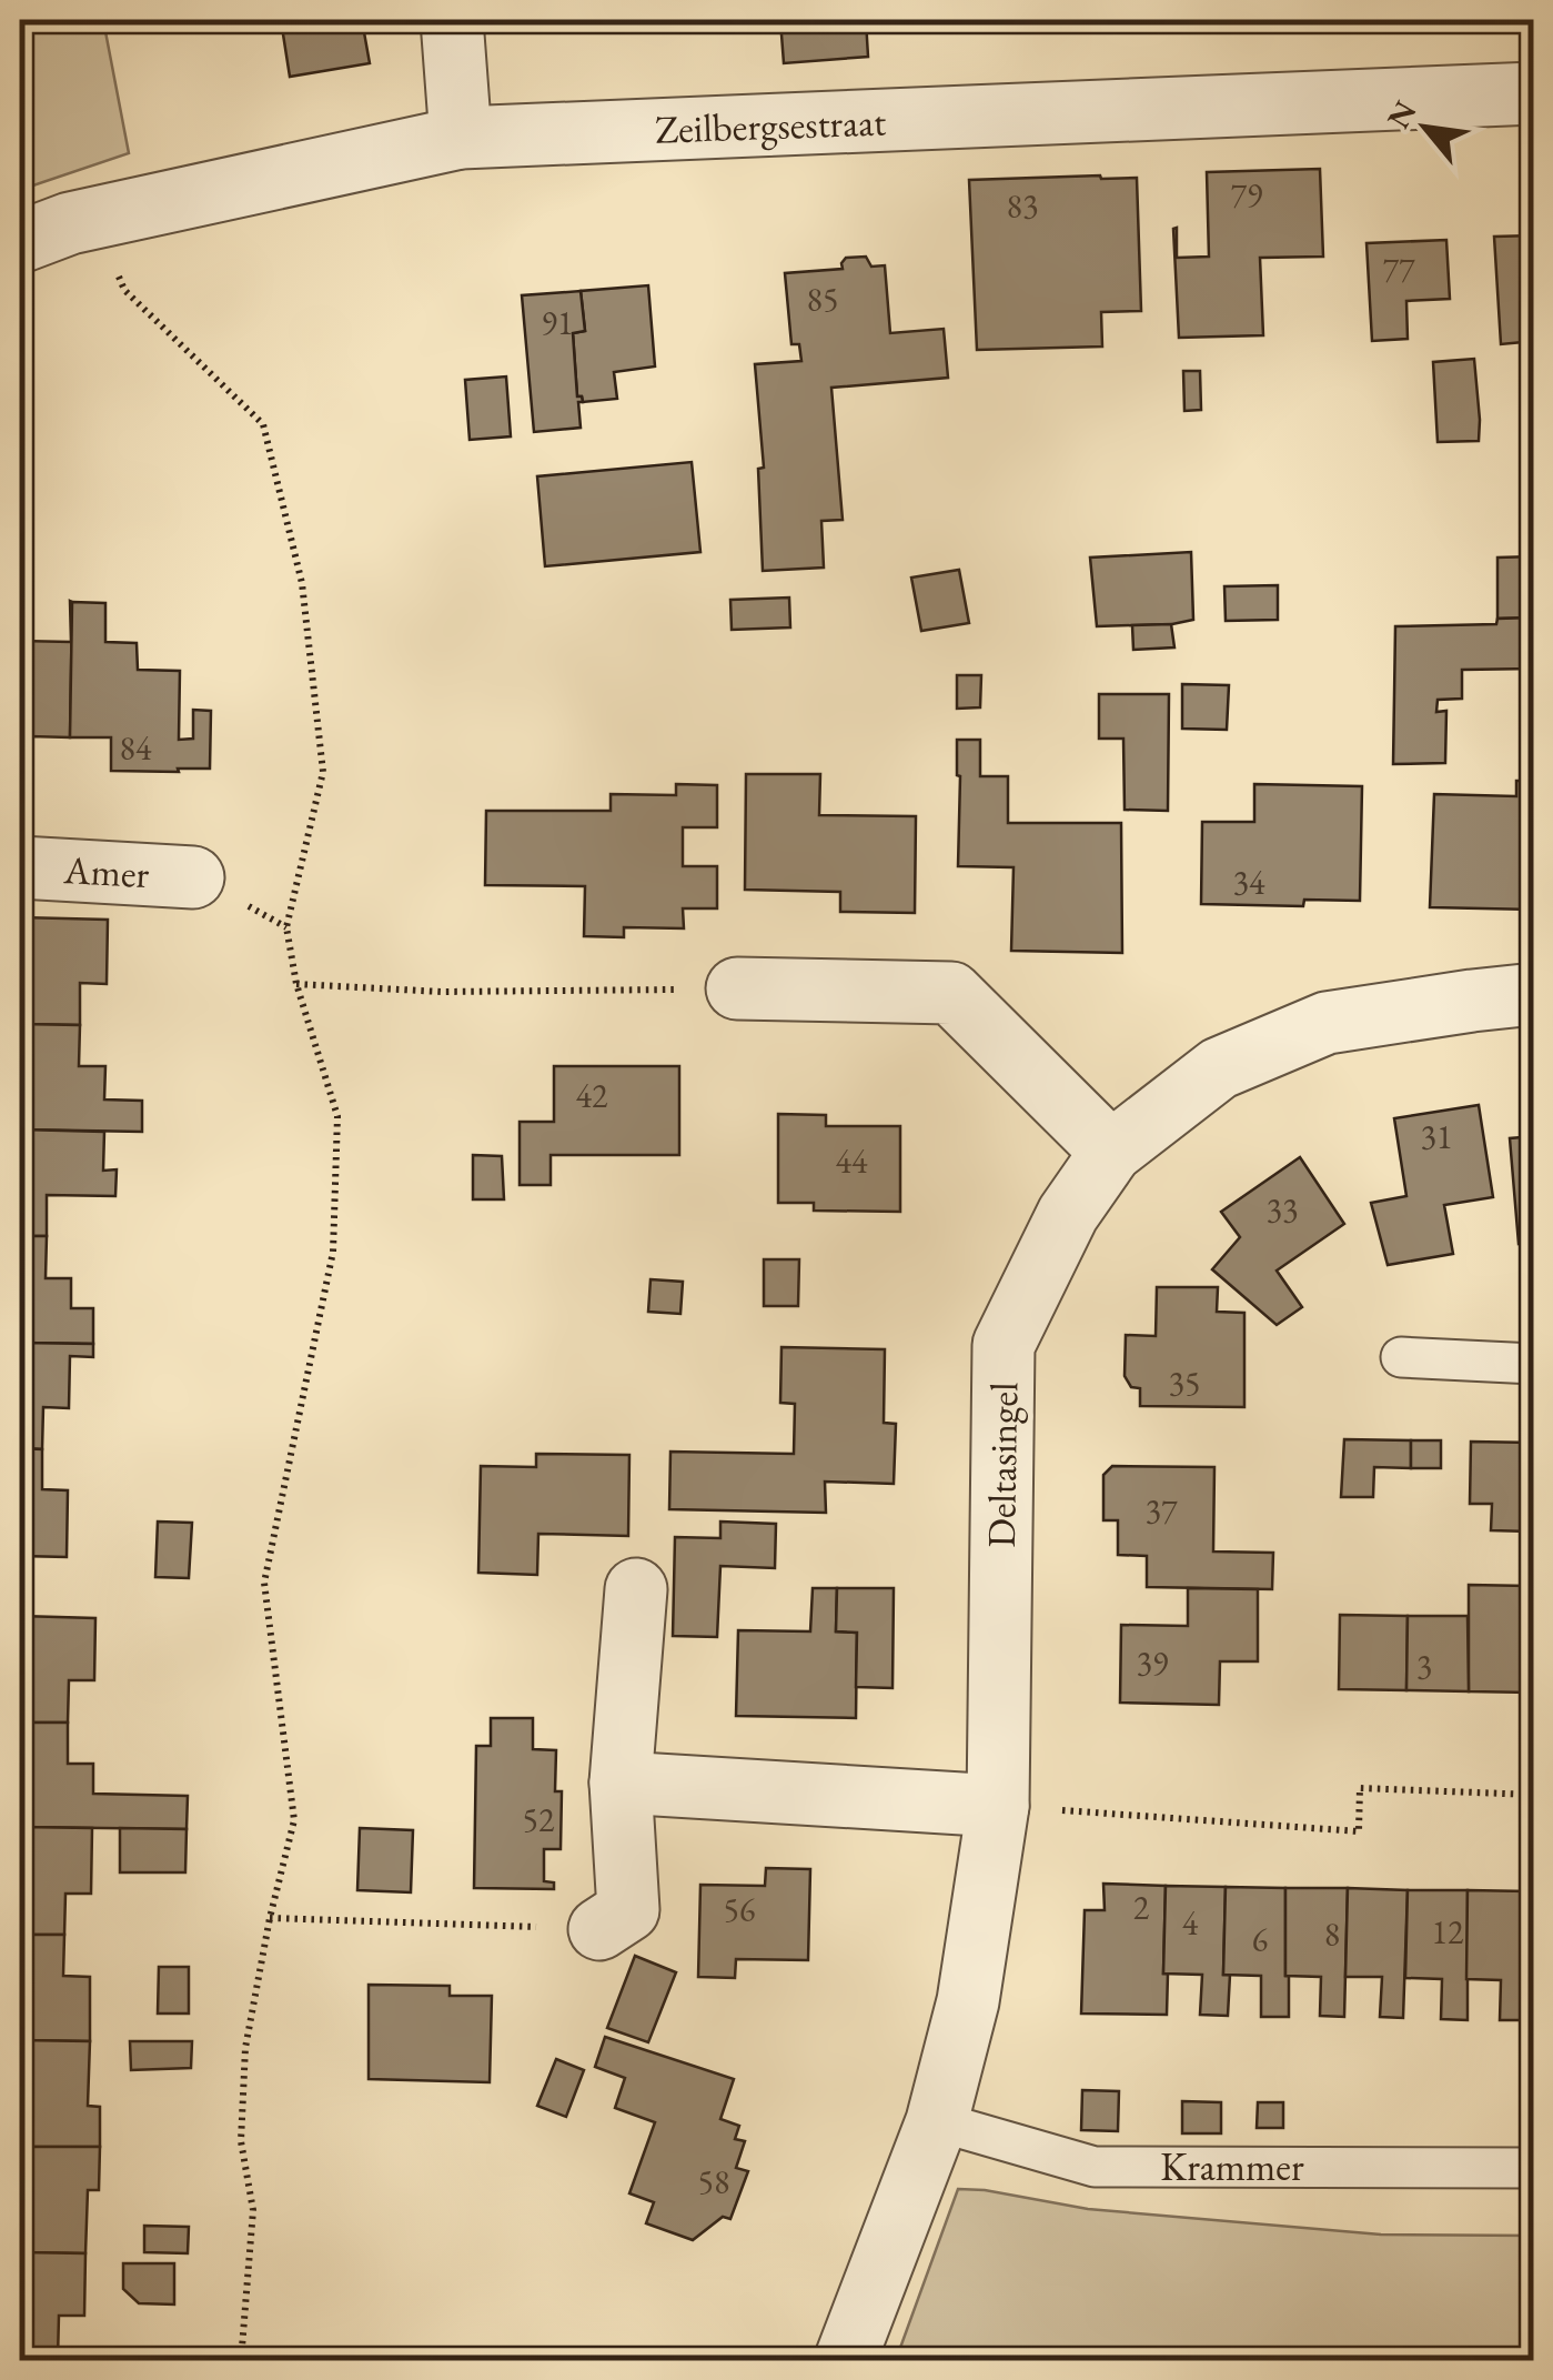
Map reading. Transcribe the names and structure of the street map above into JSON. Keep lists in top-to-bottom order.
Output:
{
  "streets": {
    "street": ["Zeilbergsestraat", "Amer", "Deltasingel"],
    "lane": ["Krammer"]
  },
  "crossings": [
    ["Deltasingel", "Krammer"]
  ],
  "house_numbers": [
    "79",
    "83",
    "77",
    "85",
    "91",
    "84",
    "34",
    "42",
    "31",
    "44",
    "33",
    "35",
    "37",
    "39",
    "3",
    "52",
    "2",
    "56",
    "4",
    "12",
    "8",
    "6",
    "58"
  ],
  "north": "top left"
}
